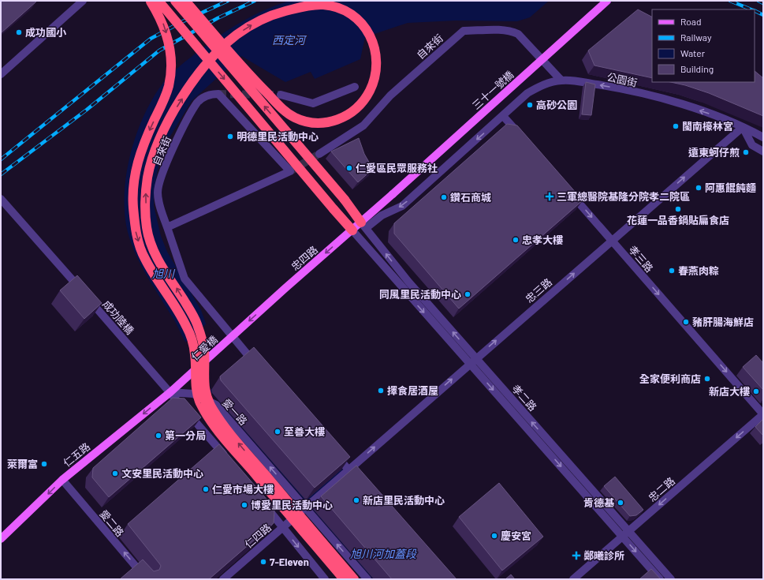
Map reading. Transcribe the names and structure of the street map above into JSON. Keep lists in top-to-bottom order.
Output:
{
  "streets": {
    "main road": [
      "三十一號橋",
      "忠四路",
      "仁愛橋",
      "仁五路"
    ],
    "street": [
      "自來街",
      "公園街",
      "孝三路",
      "忠三路",
      "成功陸橋",
      "孝二路",
      "愛一路",
      "忠二路",
      "愛二路",
      "仁四路"
    ]
  },
  "crossings": [
    ["自來街", "公園街"],
    ["自來街", "忠四路"],
    ["自來街", "仁愛橋"],
    ["公園街", "忠四路"],
    ["公園街", "忠三路"],
    ["三十一號橋", "忠四路"],
    ["忠四路", "仁愛橋"],
    ["忠四路", "孝二路"],
    ["孝三路", "忠三路"],
    ["孝三路", "忠二路"],
    ["忠三路", "孝二路"],
    ["忠三路", "仁四路"],
    ["成功陸橋", "仁愛橋"],
    ["成功陸橋", "愛一路"],
    ["成功陸橋", "仁五路"],
    ["仁愛橋", "愛一路"],
    ["仁愛橋", "仁五路"],
    ["孝二路", "忠二路"],
    ["愛一路", "仁五路"],
    ["愛一路", "仁四路"],
    ["仁五路", "愛二路"]
  ],
  "one_way": [
    "公園街",
    "忠四路",
    "孝三路",
    "忠三路",
    "仁五路",
    "忠二路",
    "愛二路"
  ],
  "water": ["西定河", "旭川", "旭川河加蓋段"],
  "places": {
    "other": [
      "成功國小",
      "高砂公園",
      "閩南檺林宮",
      "明德里民活動中心",
      "遠東蚵仔煎",
      "仁愛區民眾服務社",
      "阿惠餛飩麵",
      "鑽石商城",
      "花蓮一品香鍋貼扁食店",
      "忠孝大樓",
      "春燕肉粽",
      "同風里民活動中心",
      "豬肝腸海鮮店",
      "全家便利商店",
      "擇食居酒屋",
      "新店大樓",
      "至善大樓",
      "第一分局",
      "萊爾富",
      "文安里民活動中心",
      "仁愛市場大樓",
      "新店里民活動中心",
      "肯德基",
      "博愛里民活動中心",
      "慶安宮",
      "7-Eleven"
    ],
    "health": ["三軍總醫院基隆分院孝二院區", "鄭曦診所"]
  },
  "legend": [
    "Road",
    "Railway",
    "Water",
    "Building"
  ]
}
